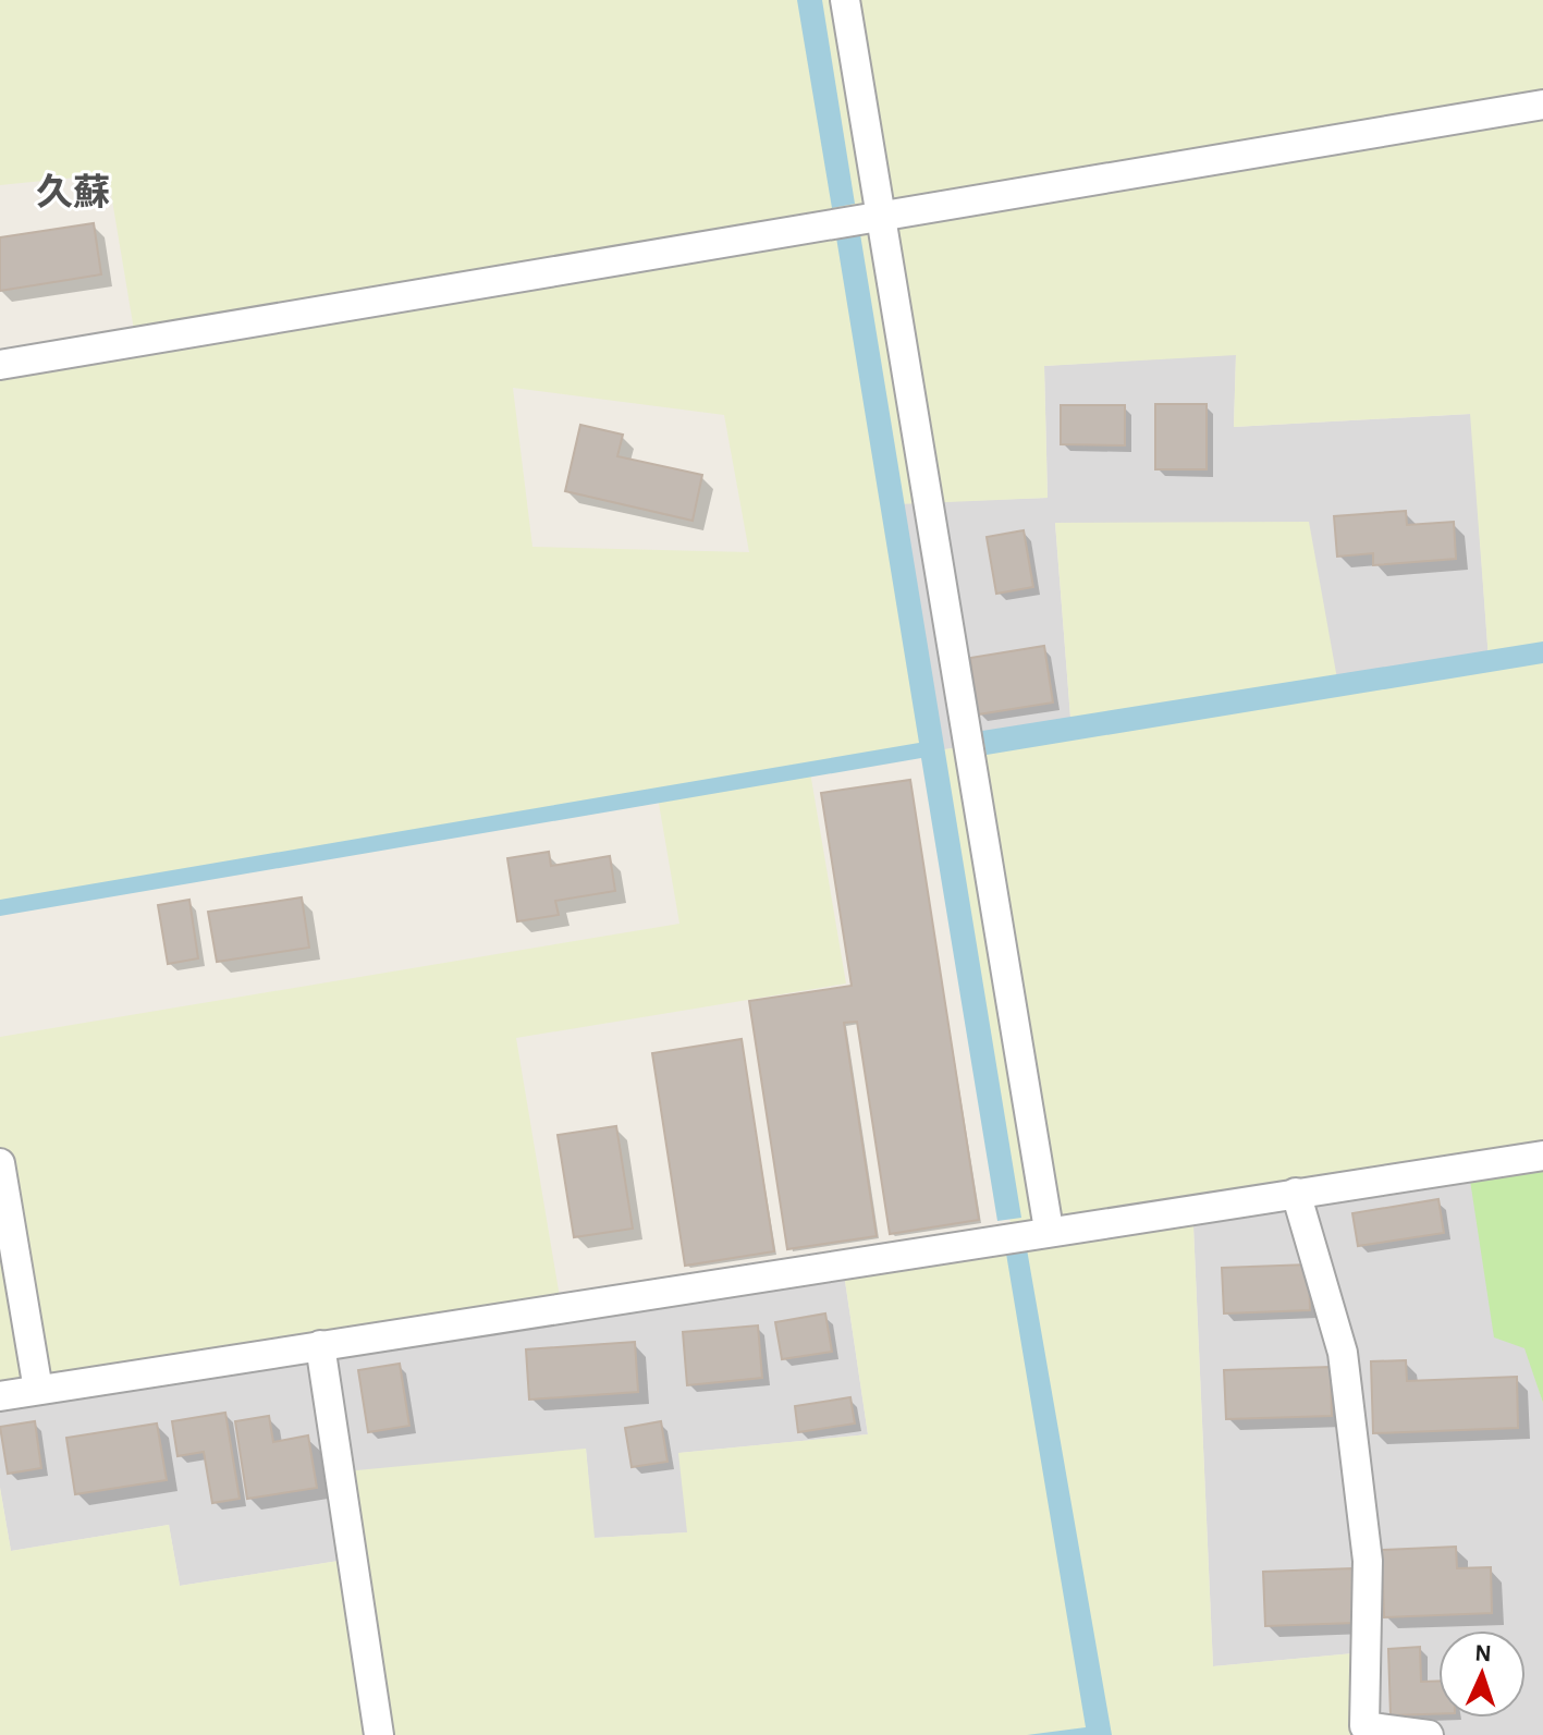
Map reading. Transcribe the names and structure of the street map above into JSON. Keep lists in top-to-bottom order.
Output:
{
  "districts": ["久蘇"],
  "north": "top"
}
